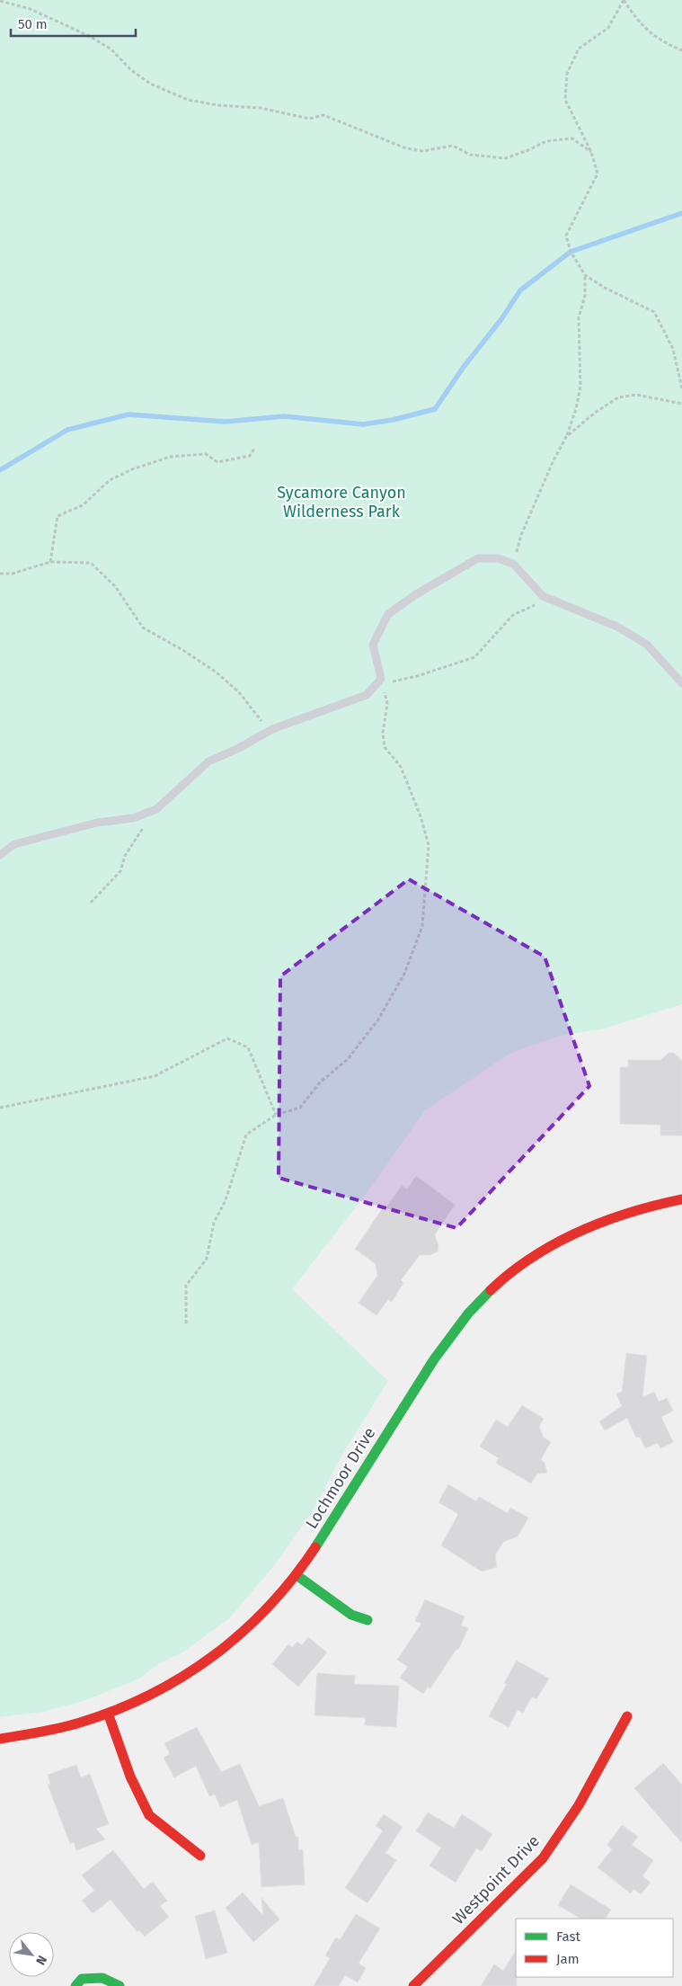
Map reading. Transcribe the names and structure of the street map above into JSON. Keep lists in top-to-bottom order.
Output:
{
  "streets": {
    "street": ["Lochmoor Drive", "Westpoint Drive"]
  },
  "parks": ["Sycamore Canyon Wilderness Park"],
  "legend": ["Fast", "Jam"],
  "scale_bar": "50 m",
  "north": "bottom right"
}
